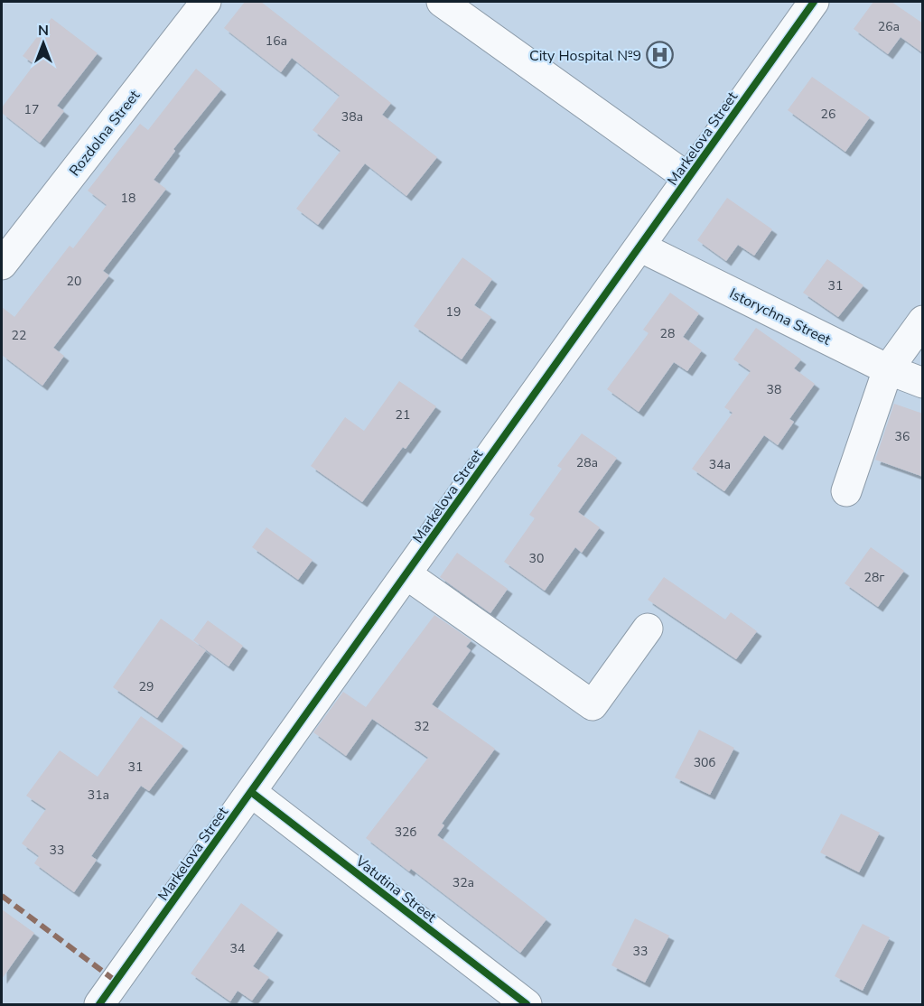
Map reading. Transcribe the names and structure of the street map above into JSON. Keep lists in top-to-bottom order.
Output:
{
  "streets": {
    "street": [
      "Rozdolna Street",
      "Markelova Street",
      "Istorychna Street",
      "Vatutina Street"
    ]
  },
  "crossings": [
    ["Markelova Street", "Istorychna Street"],
    ["Markelova Street", "Vatutina Street"]
  ],
  "places": {
    "hospital": ["City Hospital №9"]
  },
  "house_numbers": [
    "26а",
    "16а",
    "17",
    "26",
    "38а",
    "18",
    "20",
    "31",
    "19",
    "28",
    "22",
    "38",
    "21",
    "36",
    "28а",
    "34а",
    "30",
    "28г",
    "29",
    "32",
    "30б",
    "31",
    "31а",
    "32б",
    "33",
    "32а",
    "34",
    "33"
  ],
  "north": "top"
}
